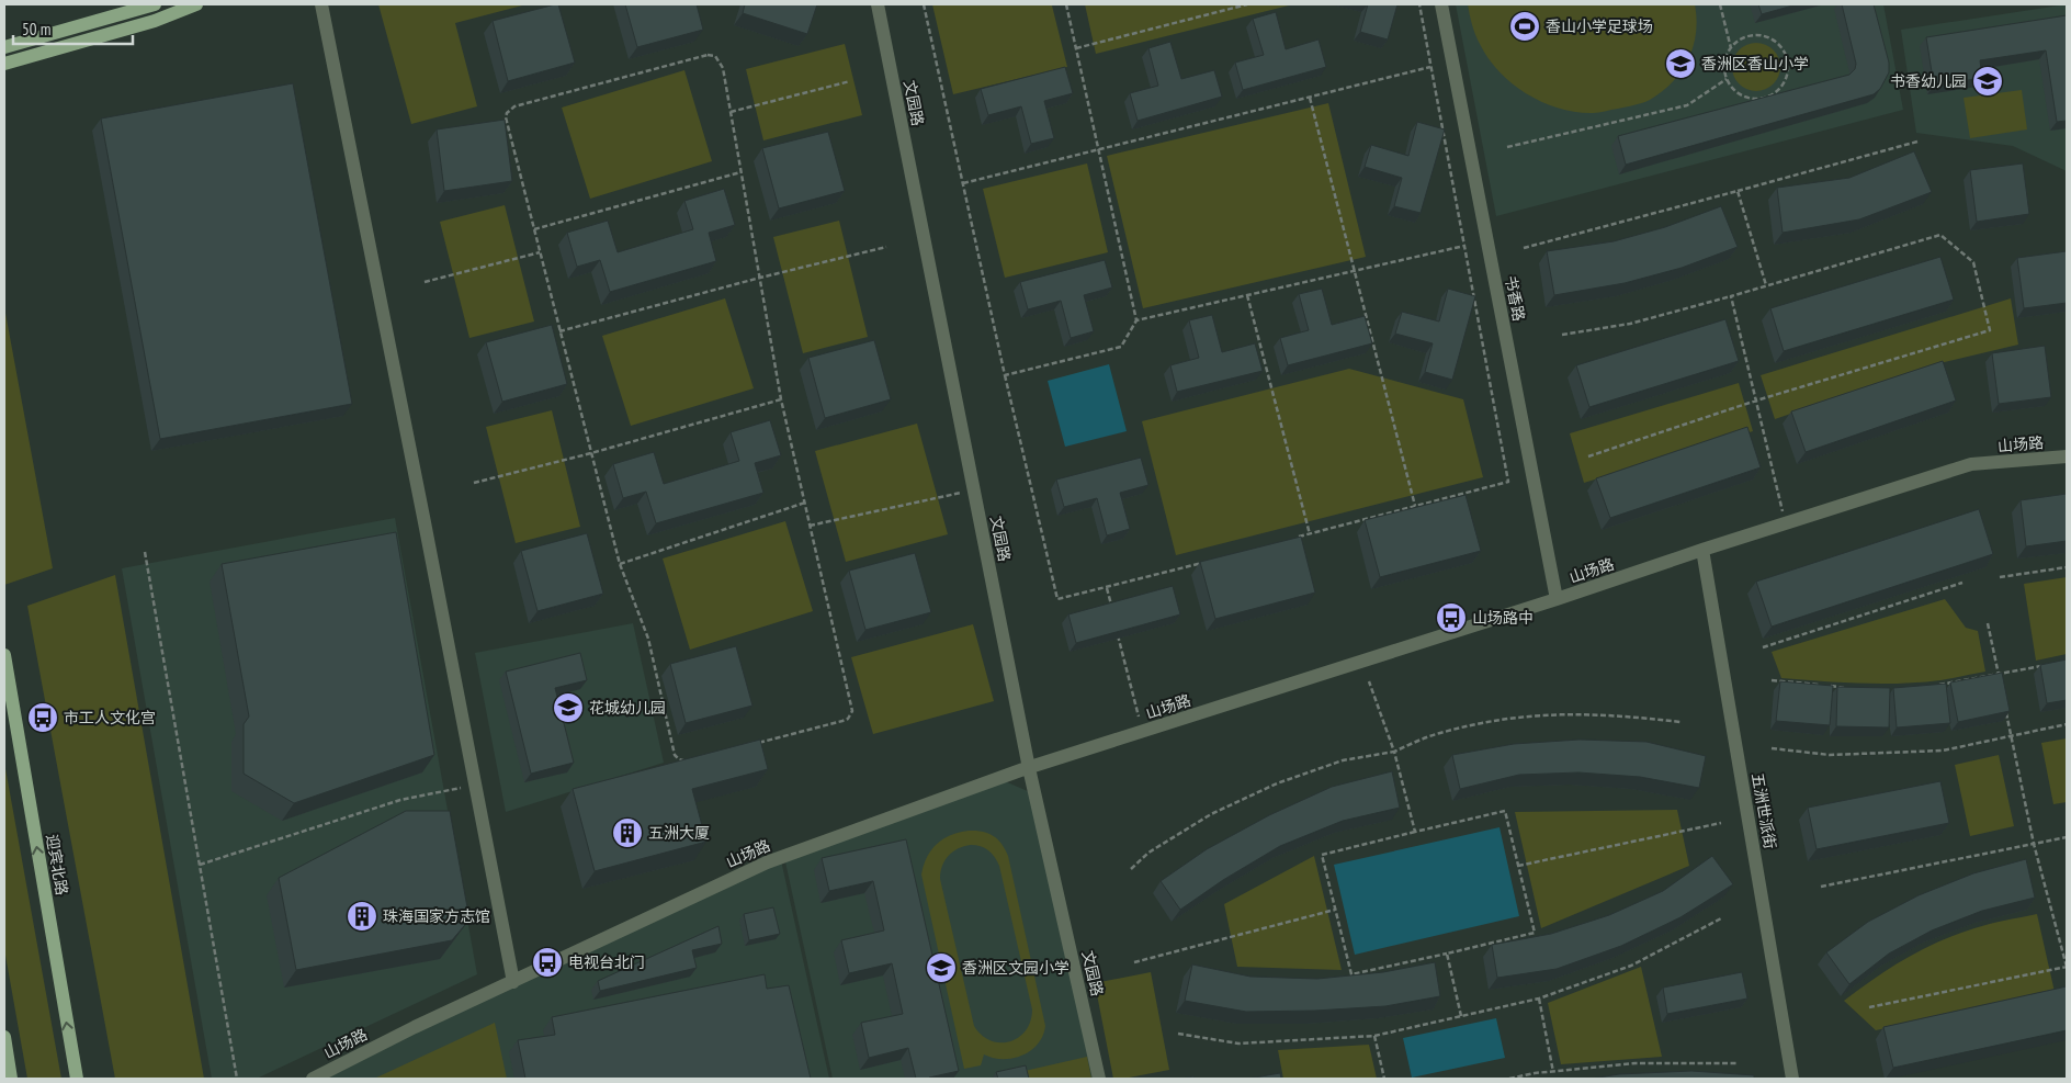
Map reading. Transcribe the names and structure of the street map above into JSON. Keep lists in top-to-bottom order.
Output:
{
  "streets": {
    "main road": ["迎宾北路"],
    "street": [
      "文园路",
      "书香路",
      "山场路",
      "五洲世派街"
    ]
  },
  "crossings": [
    ["文园路", "山场路"],
    ["书香路", "山场路"],
    ["山场路", "五洲世派街"]
  ],
  "one_way": ["迎宾北路"],
  "places": {
    "sports": ["香山小学足球场"],
    "school or university": [
      "香洲区香山小学",
      "书香幼儿园",
      "花城幼儿园",
      "香洲区文园小学"
    ],
    "bus stop": ["山场路中", "市工人文化宫", "电视台北门"],
    "building": ["五洲大厦", "珠海国家方志馆"]
  },
  "scale_bar": "50 m"
}
